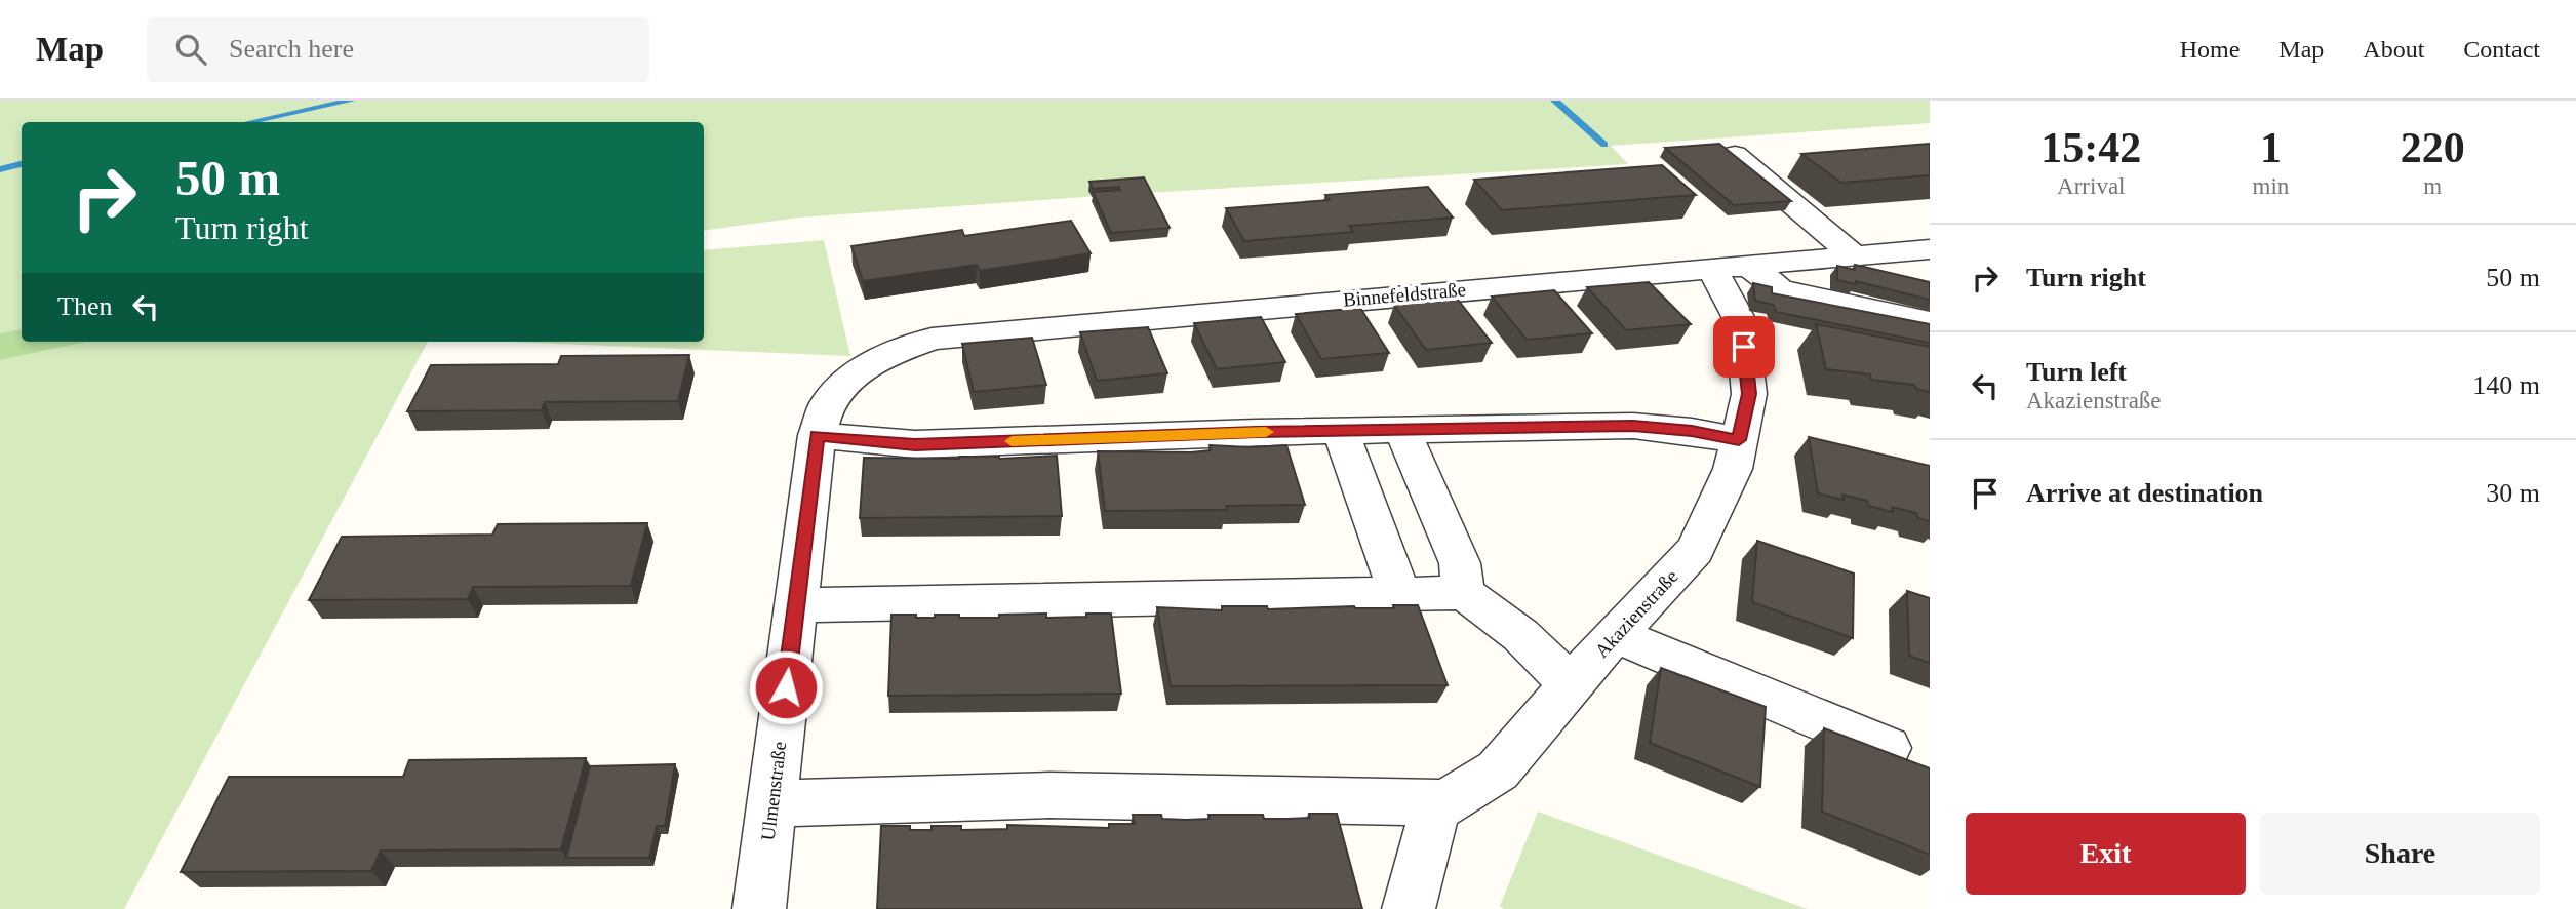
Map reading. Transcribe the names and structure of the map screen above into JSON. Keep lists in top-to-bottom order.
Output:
{
  "streets": {
    "street": ["Binnefeldstraße", "Akazienstraße", "Ulmenstraße"]
  },
  "crossings": [
    ["Binnefeldstraße", "Akazienstraße"],
    ["Binnefeldstraße", "Ulmenstraße"]
  ],
  "page": {
    "header": "Map",
    "search": "Search here",
    "nav": [
      "Home",
      "Map",
      "About",
      "Contact"
    ],
    "eta": [
      "15:42",
      "Arrival",
      "1",
      "min",
      "220",
      "m"
    ],
    "turn": ["50 m", "Turn right"],
    "list": [
      {
        "name": "Turn right",
        "value": "50 m"
      },
      {
        "name": "Turn left",
        "note": "Akazienstraße",
        "value": "140 m"
      },
      {
        "name": "Arrive at destination",
        "value": "30 m"
      }
    ],
    "then": "Then",
    "buttons": ["Exit", "Share"]
  }
}
